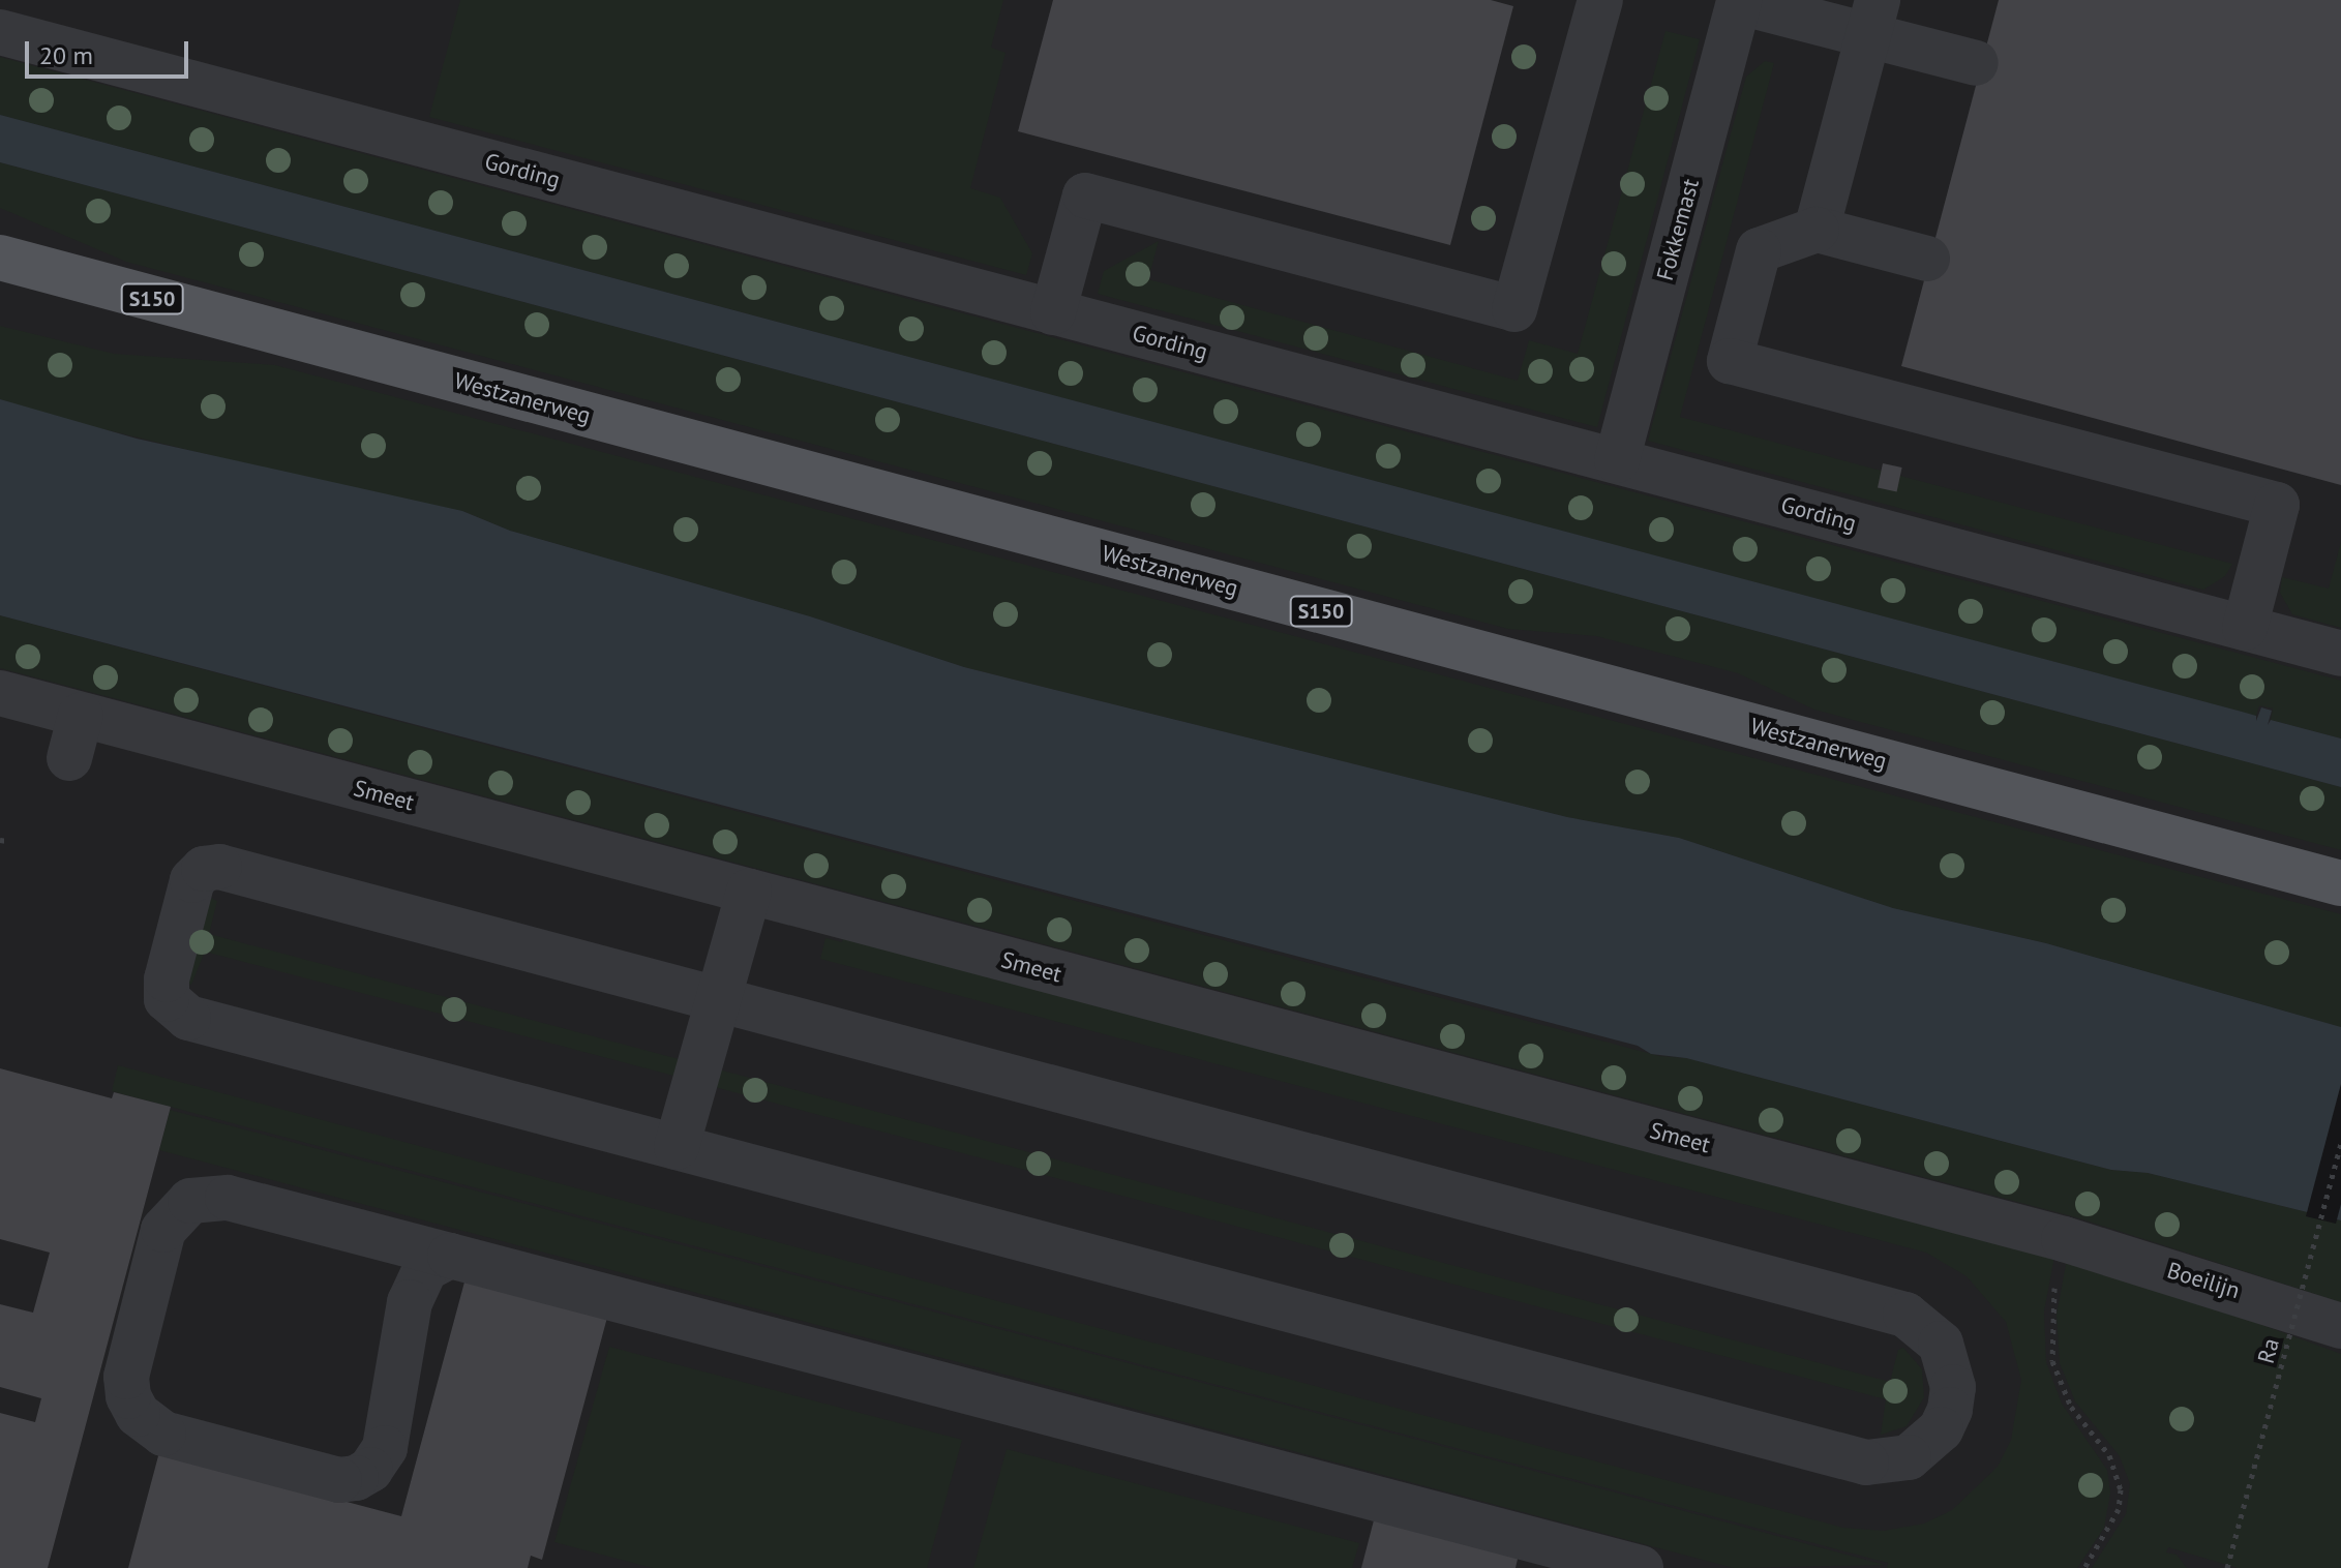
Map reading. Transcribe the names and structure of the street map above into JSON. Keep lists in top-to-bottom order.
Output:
{
  "streets": {
    "main road": ["S150", "Westzanerweg"],
    "street": [
      "Gording",
      "Fokkemast",
      "Smeet",
      "Boeilijn"
    ],
    "path": ["Ra"]
  },
  "crossings": [
    ["Gording", "Fokkemast"],
    ["Smeet", "Boeilijn"]
  ],
  "scale_bar": "20 m"
}
